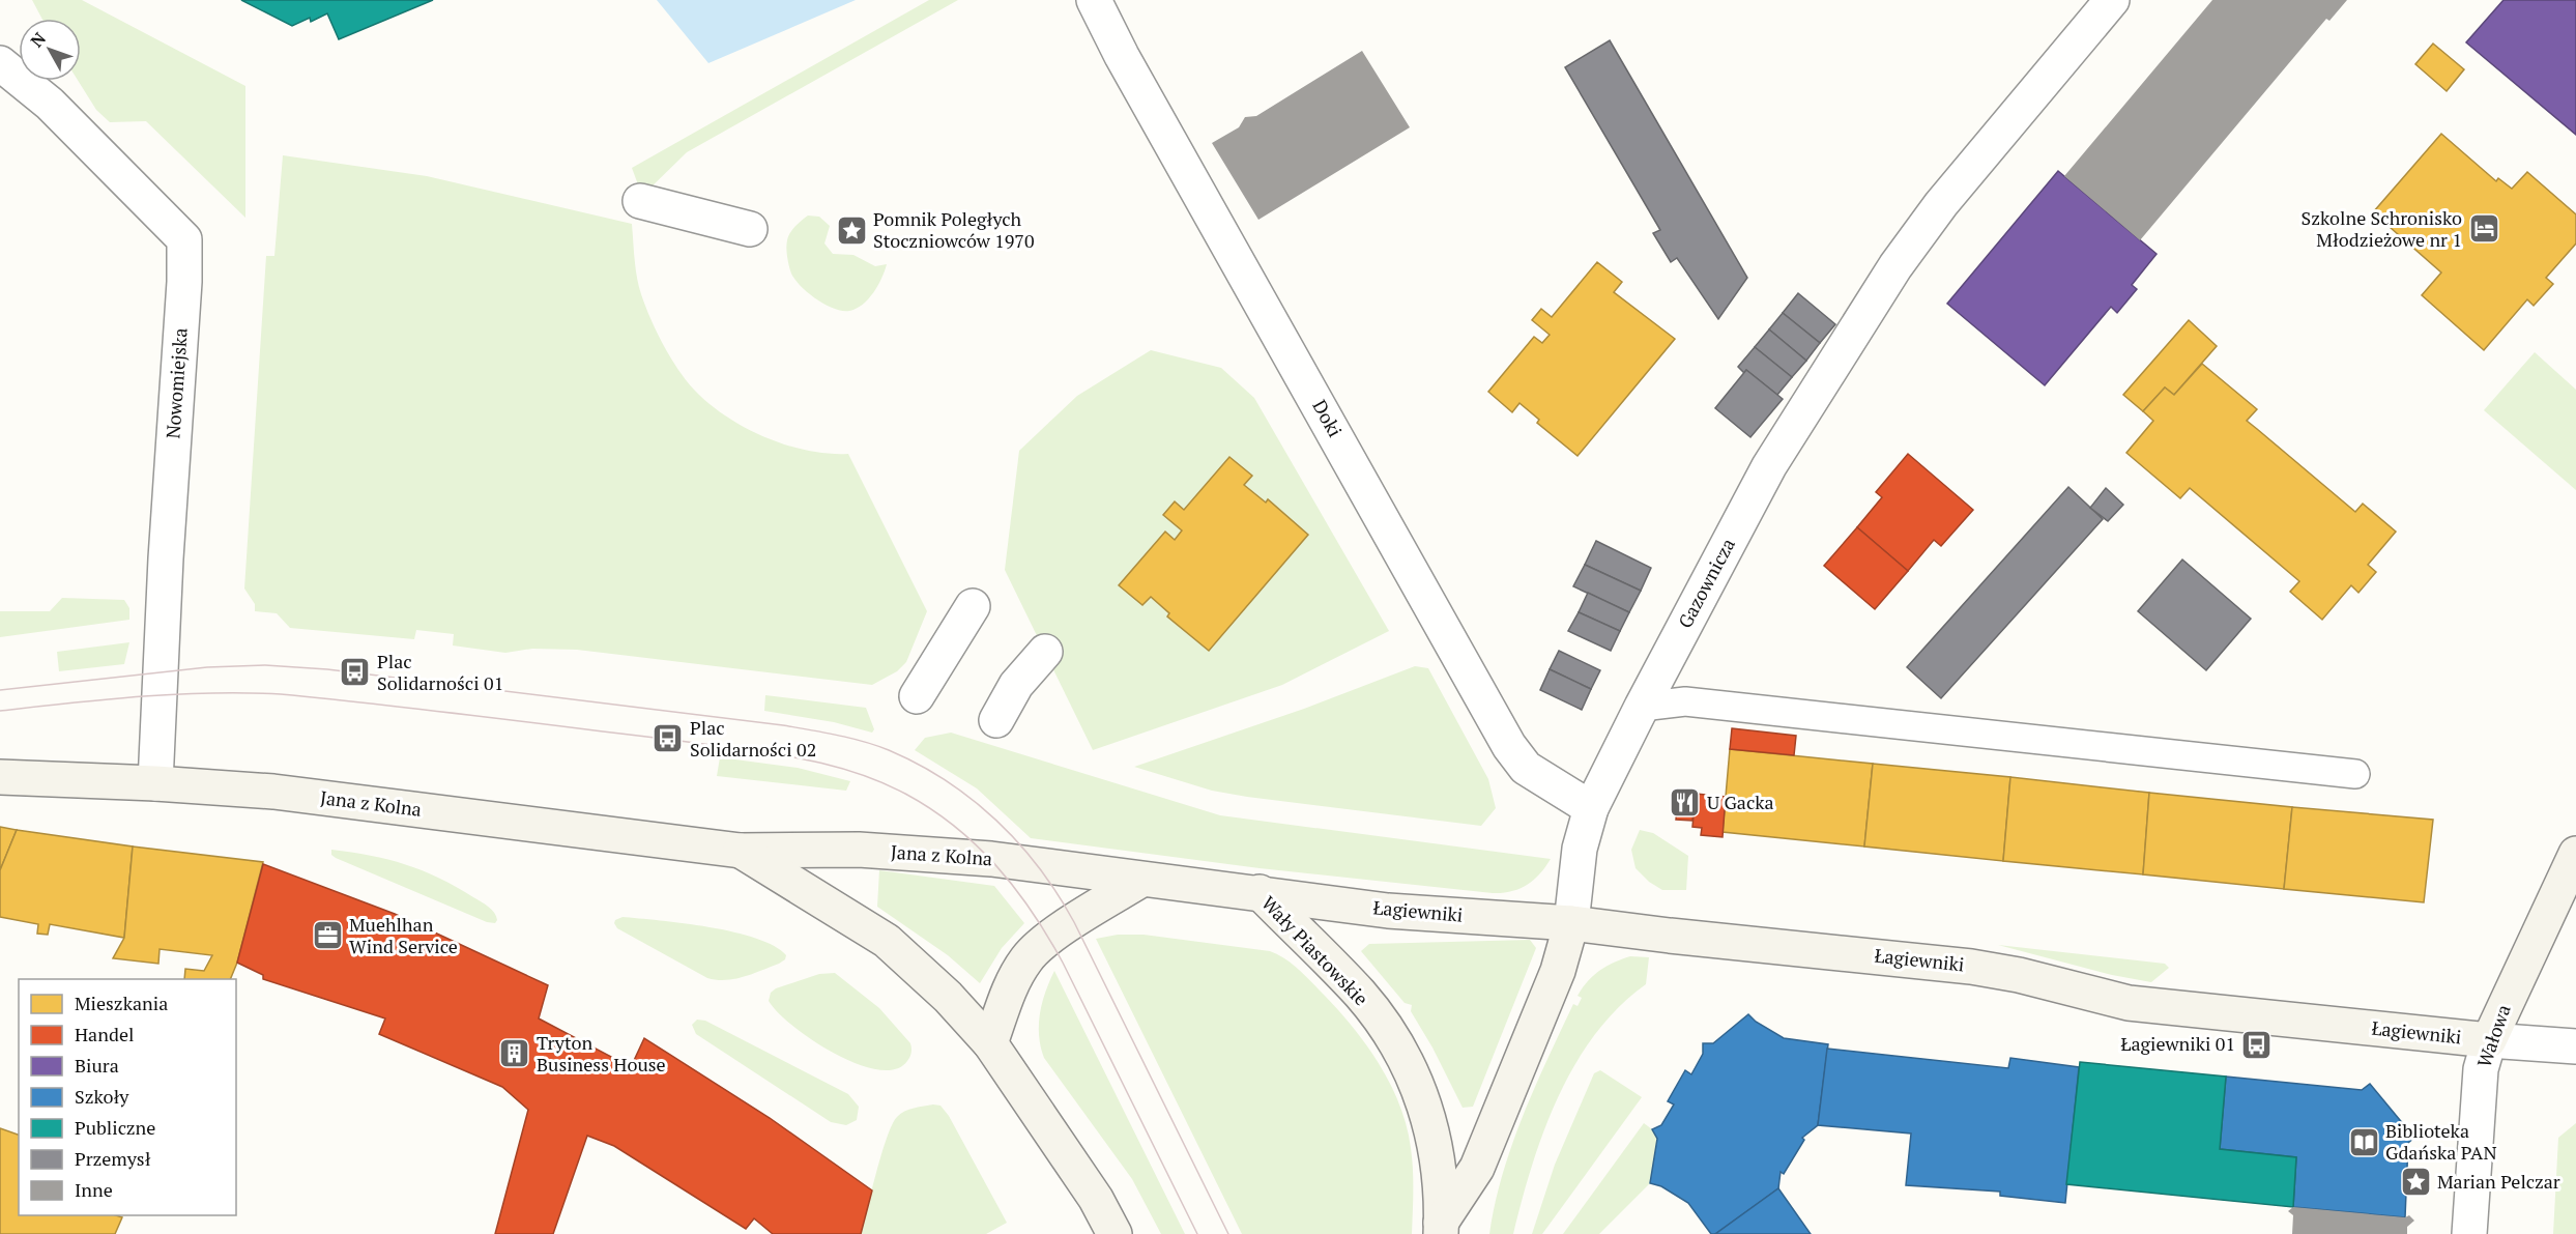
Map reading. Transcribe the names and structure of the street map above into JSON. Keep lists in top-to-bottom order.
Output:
{
  "streets": {
    "main road": [
      "Jana z Kolna",
      "Łagiewniki",
      "Wały Piastowskie",
      "Wałowa"
    ],
    "street": ["Nowomiejska", "Doki", "Gazownicza"]
  },
  "crossings": [
    ["Nowomiejska", "Jana z Kolna"],
    ["Doki", "Gazownicza"],
    ["Gazownicza", "Łagiewniki"],
    ["Gazownicza", "Wały Piastowskie"],
    ["Jana z Kolna", "Wały Piastowskie"],
    ["Łagiewniki", "Wały Piastowskie"],
    ["Łagiewniki", "Wałowa"]
  ],
  "places": {
    "hotel": ["Szkolne Schronisko Młodzieżowe nr 1"],
    "place": ["Pomnik Poległych Stoczniowców 1970", "Marian Pelczar"],
    "bus stop": ["Plac Solidarności 01", "Plac Solidarności 02", "Łagiewniki 01"],
    "restaurant": ["U Gacka"],
    "office": ["Muehlhan Wind Service"],
    "building": ["Tryton Business House"],
    "library": ["Biblioteka Gdańska PAN"]
  },
  "legend": [
    "Mieszkania",
    "Handel",
    "Biura",
    "Szkoły",
    "Publiczne",
    "Przemysł",
    "Inne"
  ],
  "north": "top left"
}
